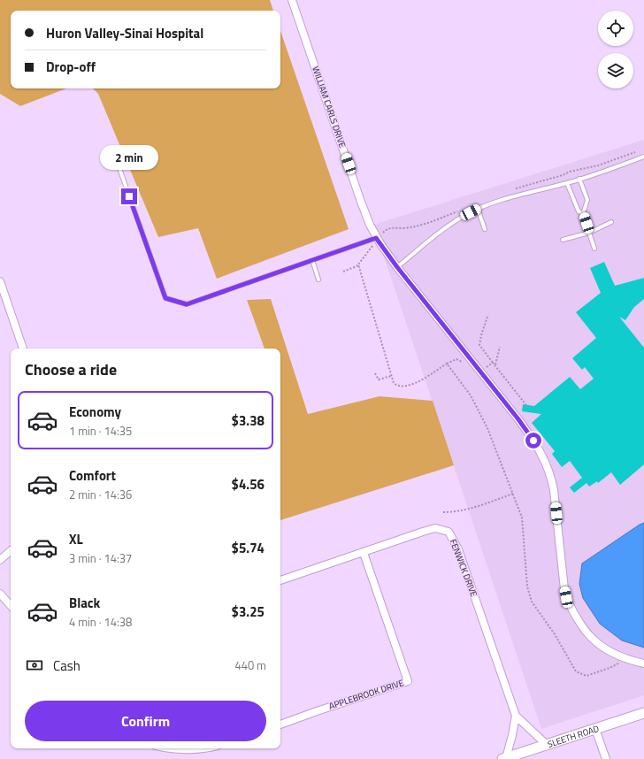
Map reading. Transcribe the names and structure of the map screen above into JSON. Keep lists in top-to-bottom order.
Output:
{
  "streets": {
    "street": [
      "WILLIAM CARLS DRIVE",
      "FENWICK DRIVE",
      "APPLEBROOK DRIVE",
      "SLEETH ROAD"
    ]
  },
  "crossings": [
    ["FENWICK DRIVE", "APPLEBROOK DRIVE"],
    ["FENWICK DRIVE", "SLEETH ROAD"]
  ],
  "page": {
    "banner": ["Huron Valley-Sinai Hospital", "Drop-off"],
    "bubble": "2 min",
    "heading": "Choose a ride",
    "list": [
      {
        "name": "Economy",
        "note": "1 min · 14:35",
        "value": "$3.38"
      },
      {
        "name": "Comfort",
        "note": "2 min · 14:36",
        "value": "$4.56"
      },
      {
        "name": "XL",
        "note": "3 min · 14:37",
        "value": "$5.74"
      },
      {
        "name": "Black",
        "note": "4 min · 14:38",
        "value": "$3.25"
      }
    ],
    "pay": ["Cash", "440 m"],
    "buttons": "Confirm"
  }
}
